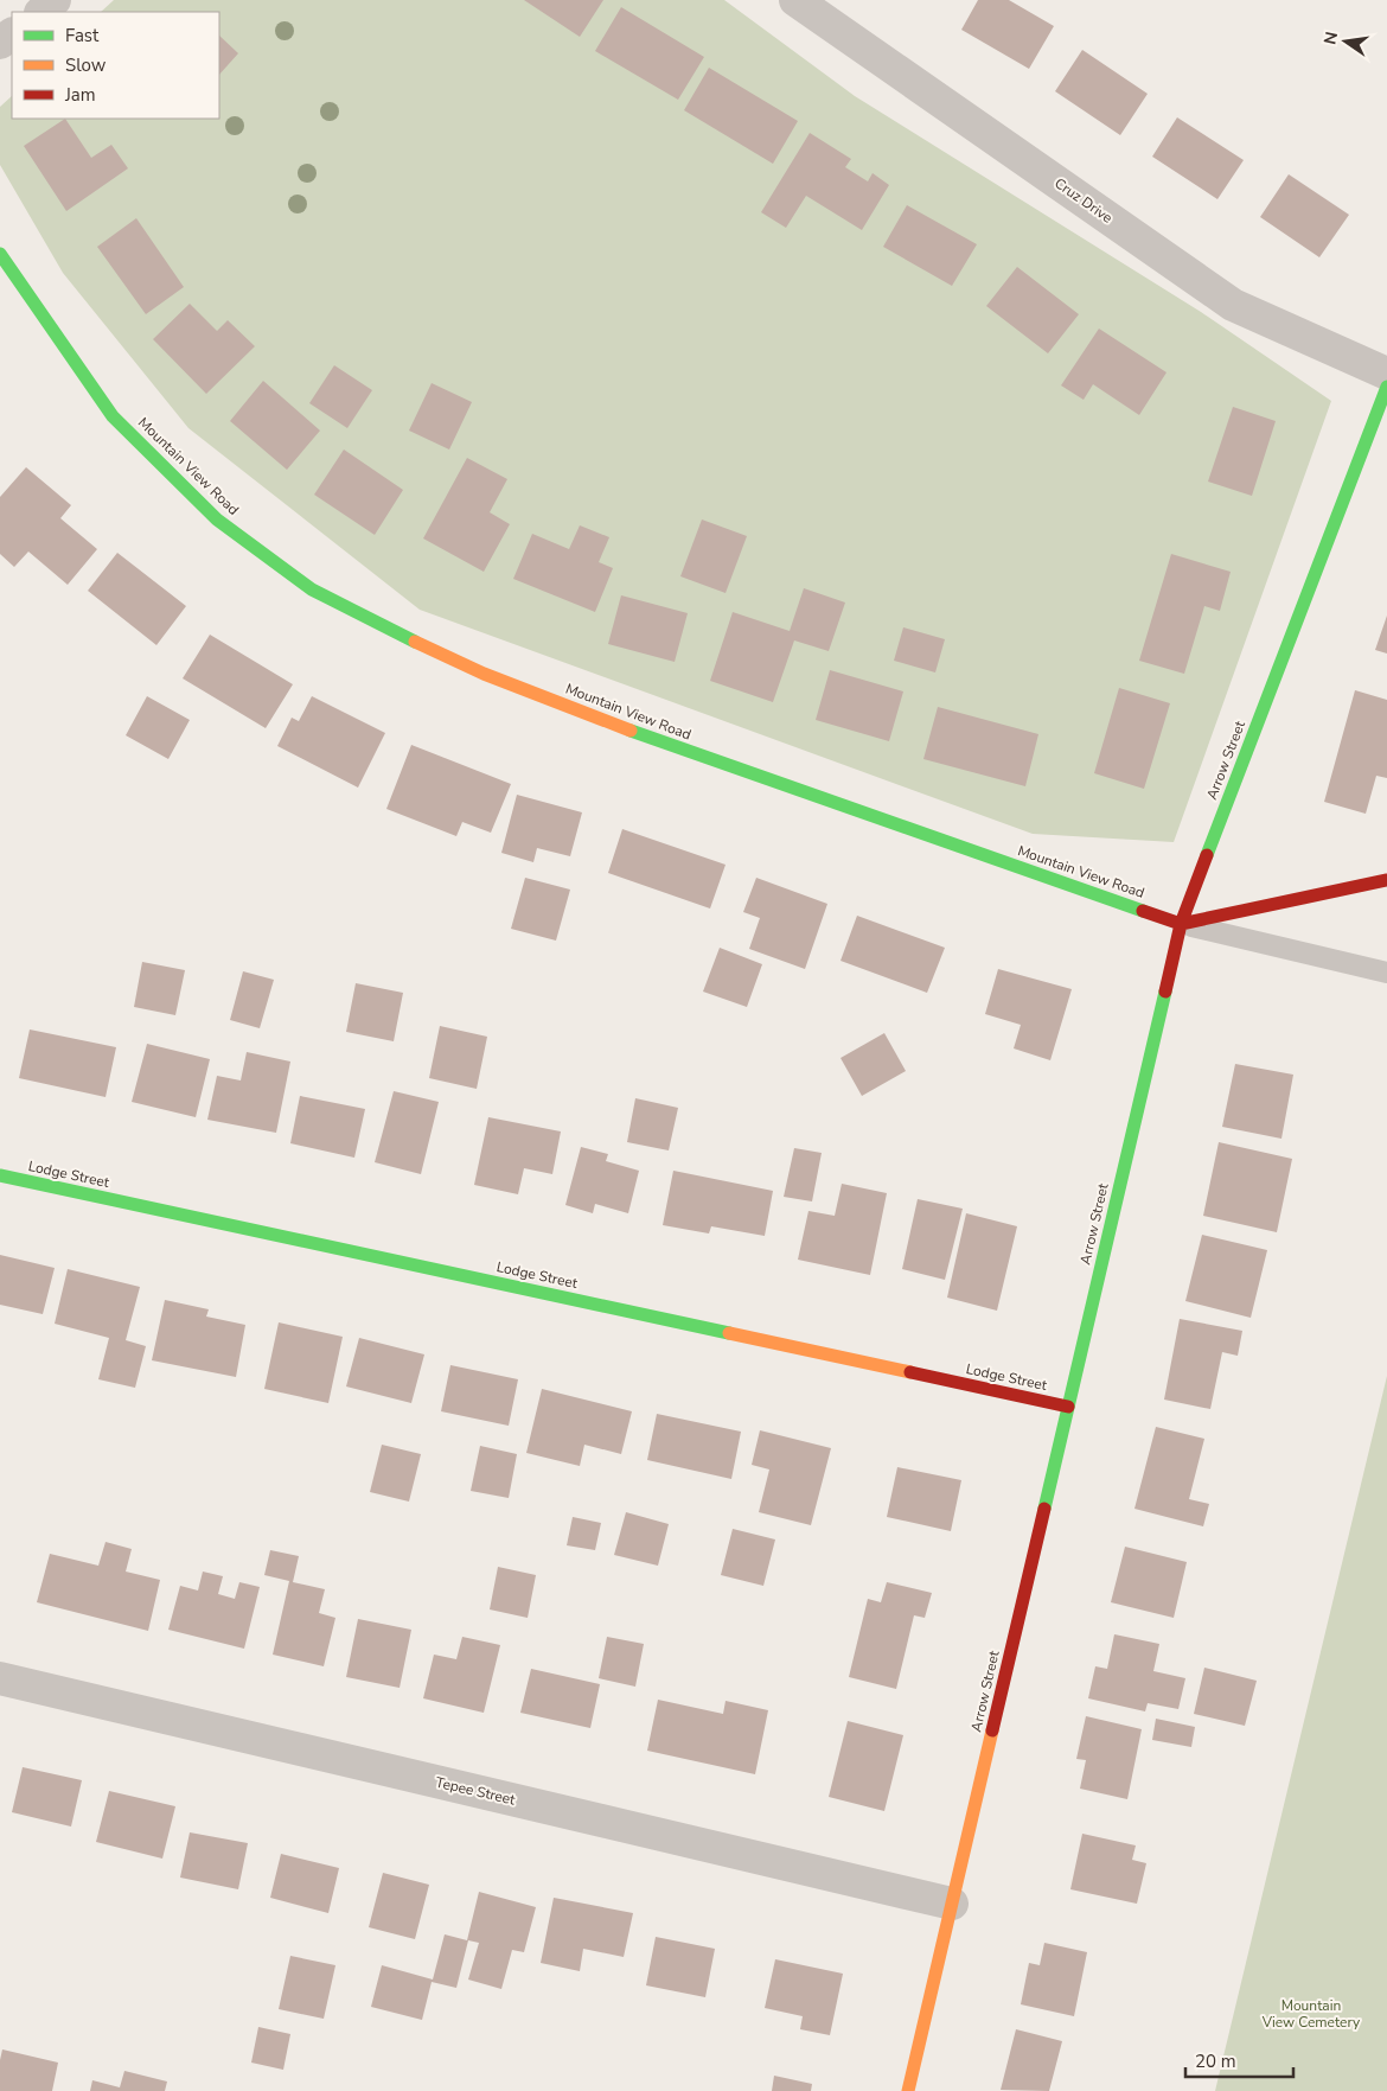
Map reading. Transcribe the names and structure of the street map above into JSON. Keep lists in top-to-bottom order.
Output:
{
  "streets": {
    "street": [
      "Cruz Drive",
      "Mountain View Road",
      "Arrow Street",
      "Lodge Street",
      "Tepee Street"
    ]
  },
  "crossings": [
    ["Mountain View Road", "Arrow Street"],
    ["Arrow Street", "Lodge Street"],
    ["Arrow Street", "Tepee Street"]
  ],
  "parks": ["Mountain View Cemetery"],
  "legend": ["Fast", "Slow", "Jam"],
  "scale_bar": "20 m",
  "north": "left"
}
